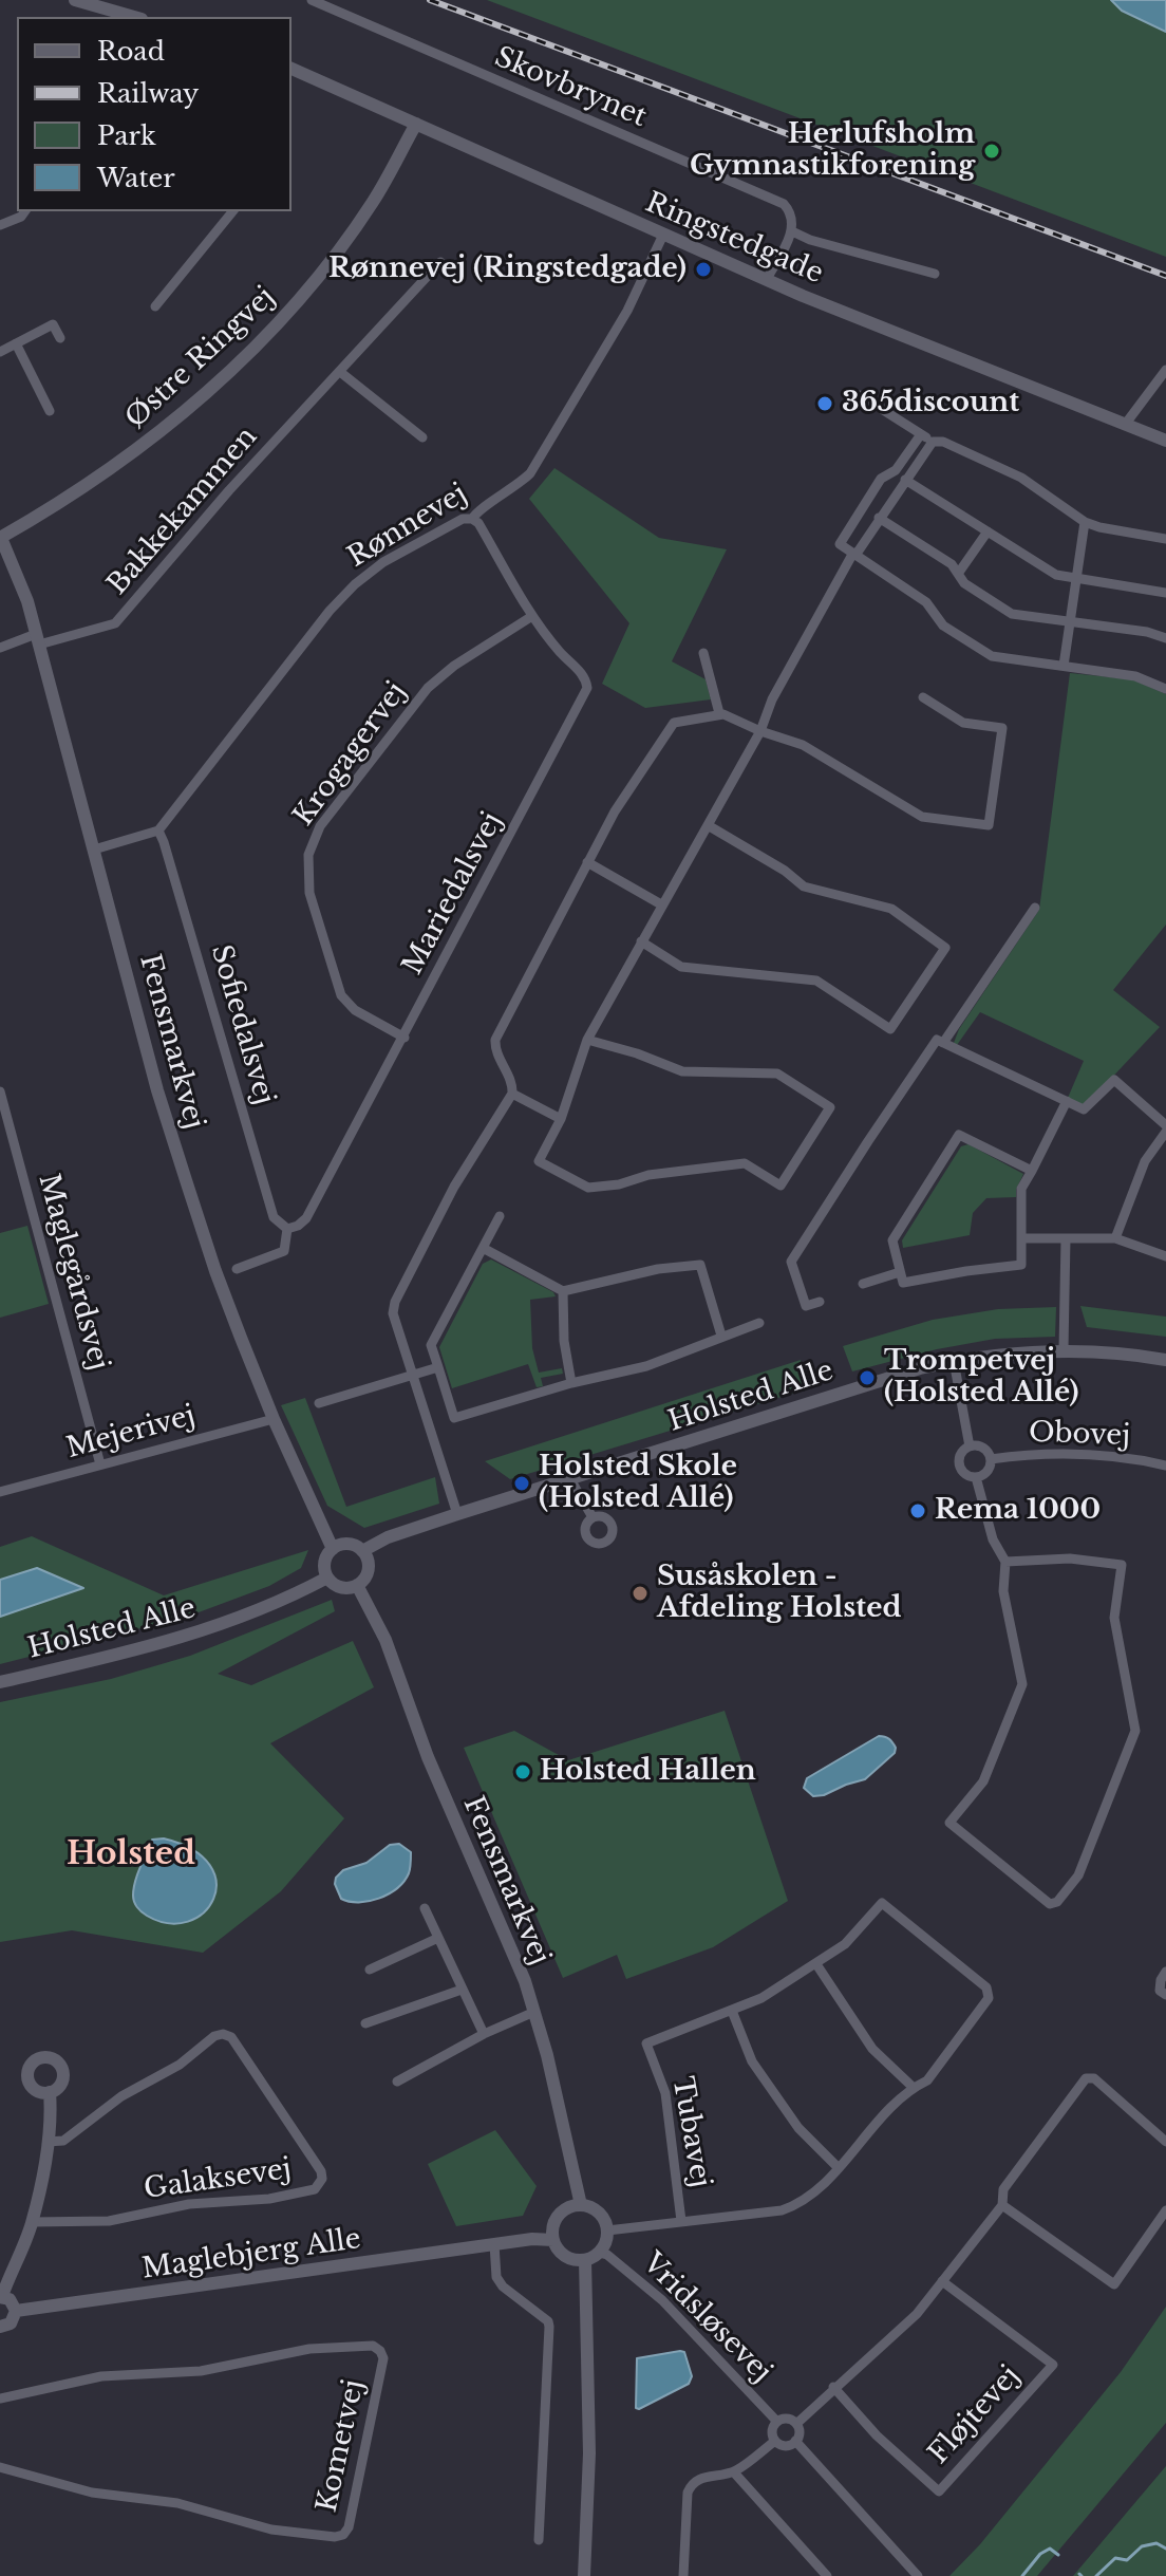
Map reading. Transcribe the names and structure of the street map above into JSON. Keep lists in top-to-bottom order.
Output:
{
  "streets": {
    "street": [
      "Skovbrynet",
      "Ringstedgade",
      "Østre Ringvej",
      "Bakkekammen",
      "Rønnevej",
      "Krogagervej",
      "Mariedalsvej",
      "Sofiedalsvej",
      "Fensmarkvej",
      "Maglegårdsvej",
      "Holsted Alle",
      "Mejerivej",
      "Obovej",
      "Tubavej",
      "Galaksevej",
      "Maglebjerg Alle",
      "Vridsløsevej",
      "Fløjtevej",
      "Kometvej"
    ]
  },
  "crossings": [
    ["Ringstedgade", "Østre Ringvej"],
    ["Ringstedgade", "Rønnevej"],
    ["Østre Ringvej", "Fensmarkvej"],
    ["Bakkekammen", "Fensmarkvej"],
    ["Rønnevej", "Mariedalsvej"],
    ["Rønnevej", "Sofiedalsvej"],
    ["Krogagervej", "Mariedalsvej"],
    ["Mariedalsvej", "Sofiedalsvej"],
    ["Fensmarkvej", "Holsted Alle"],
    ["Fensmarkvej", "Mejerivej"],
    ["Fensmarkvej", "Tubavej"],
    ["Fensmarkvej", "Maglebjerg Alle"],
    ["Fensmarkvej", "Vridsløsevej"],
    ["Maglegårdsvej", "Mejerivej"],
    ["Tubavej", "Maglebjerg Alle"],
    ["Tubavej", "Vridsløsevej"],
    ["Maglebjerg Alle", "Vridsløsevej"]
  ],
  "districts": ["Holsted"],
  "places": [
    "Herlufsholm Gymnastikforening",
    "Rønnevej (Ringstedgade)",
    "365discount",
    "Trompetvej (Holsted Allé)",
    "Holsted Skole (Holsted Allé)",
    "Rema 1000",
    "Susåskolen - Afdeling Holsted",
    "Holsted Hallen"
  ],
  "legend": [
    "Road",
    "Railway",
    "Park",
    "Water"
  ]
}
